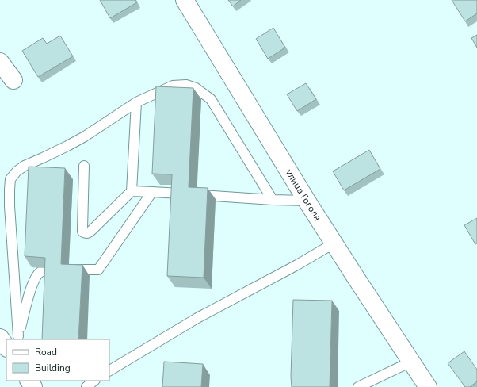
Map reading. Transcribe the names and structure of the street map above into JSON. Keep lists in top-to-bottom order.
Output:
{
  "streets": {
    "street": ["улица Гоголя"]
  },
  "legend": ["Road", "Building"]
}
